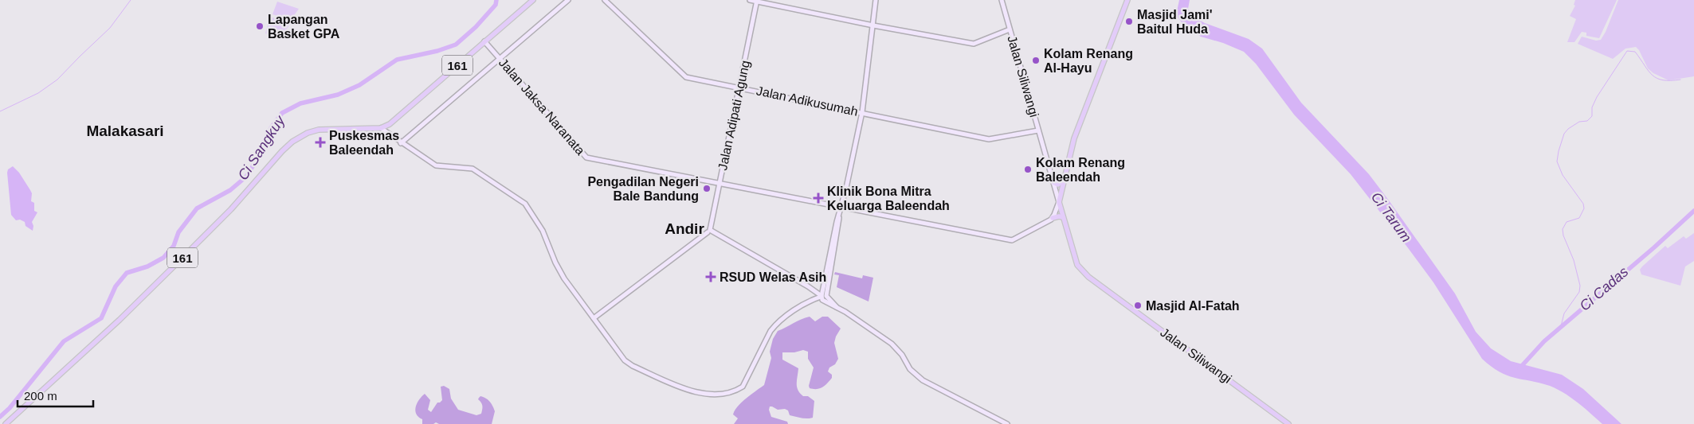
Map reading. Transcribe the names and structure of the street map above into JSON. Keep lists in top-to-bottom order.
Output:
{
  "streets": {
    "main road": [
      "161",
      "Jalan Siliwangi",
      "Jalan Adikusumah",
      "Jalan Jaksa Naranata",
      "Jalan Adipati Agung"
    ]
  },
  "crossings": [
    ["161", "Jalan Jaksa Naranata"],
    ["Jalan Siliwangi", "Jalan Adikusumah"],
    ["Jalan Adikusumah", "Jalan Adipati Agung"],
    ["Jalan Jaksa Naranata", "Jalan Adipati Agung"]
  ],
  "districts": ["Malakasari", "Andir"],
  "water": ["Ci Sangkuy", "Ci Tarum", "Ci Cadas"],
  "places": {
    "other": [
      "Masjid Jami' Baitul Huda",
      "Lapangan Basket GPA",
      "Kolam Renang Al-Hayu",
      "Kolam Renang Baleendah",
      "Pengadilan Negeri Bale Bandung",
      "Masjid Al-Fatah"
    ],
    "health": ["Puskesmas Baleendah", "Klinik Bona Mitra Keluarga Baleendah", "RSUD Welas Asih"]
  },
  "scale_bar": "200 m"
}
